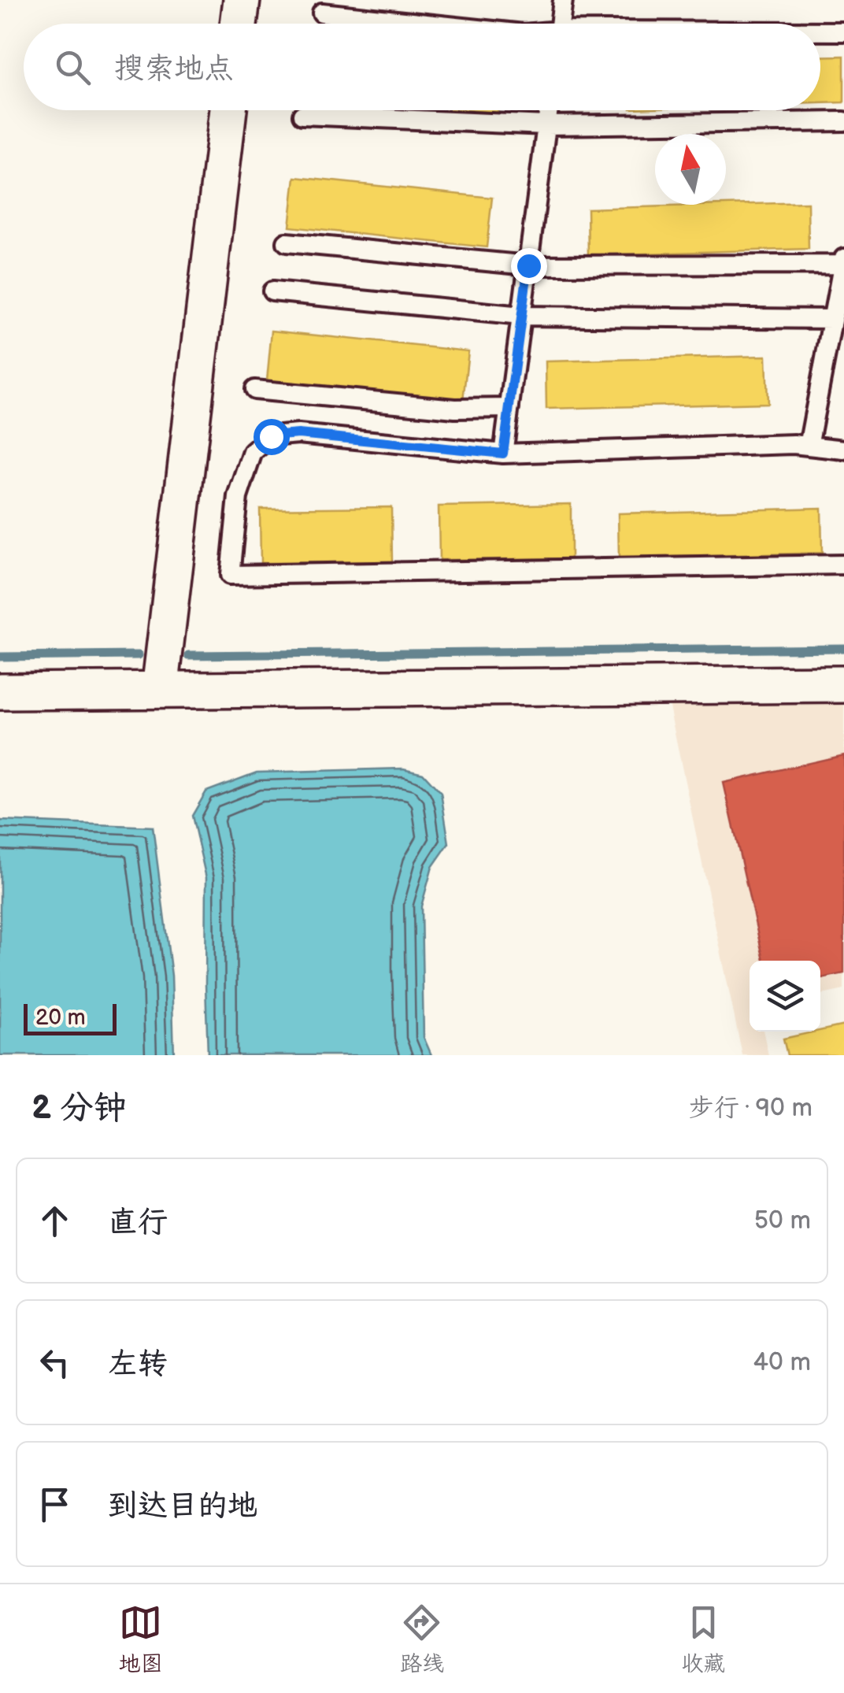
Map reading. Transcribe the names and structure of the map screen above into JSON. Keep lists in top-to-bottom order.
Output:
{
  "scale_bar": "20 m",
  "north": "top",
  "page": {
    "search": "搜索地点",
    "scale": "20 m",
    "heading": ["2 分钟", "步行 · 90 m"],
    "list": [
      ["直行", "50 m"],
      ["左转", "40 m"],
      "到达目的地"
    ],
    "nav": ["地图", "路线", "收藏"]
  }
}
